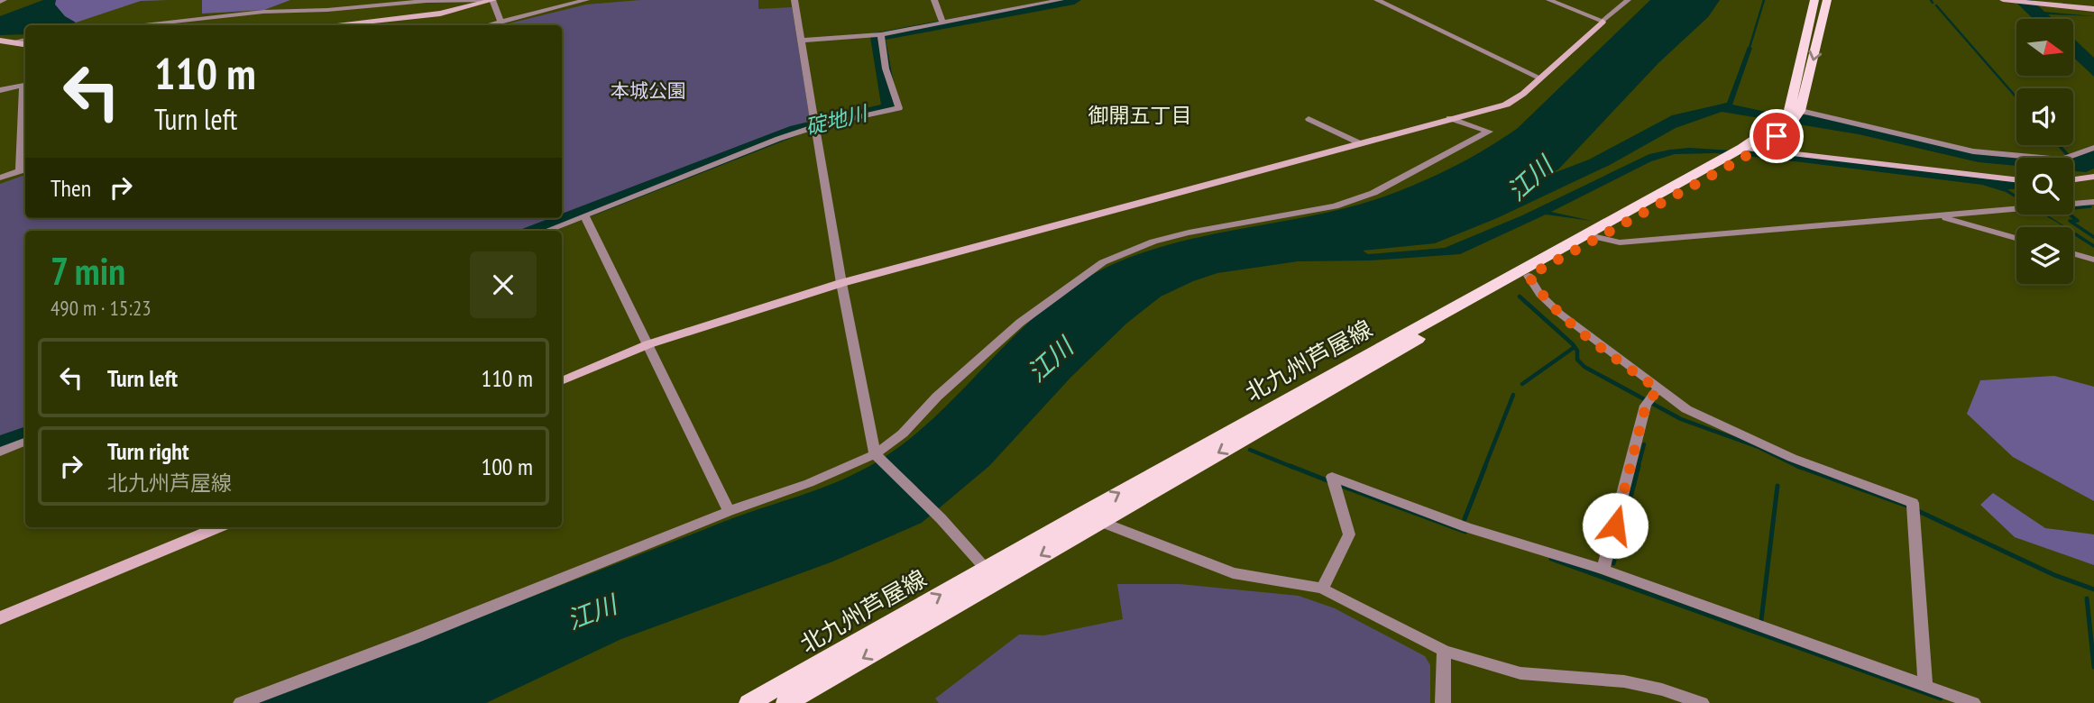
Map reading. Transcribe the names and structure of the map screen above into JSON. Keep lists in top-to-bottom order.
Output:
{
  "streets": {
    "main road": ["北九州芦屋線"]
  },
  "districts": ["御開五丁目"],
  "water": ["碇地川", "江川"],
  "parks": ["本城公園"],
  "north": "right",
  "page": {
    "turn": ["110 m", "Turn left"],
    "then": "Then",
    "heading": ["7 min", "490 m · 15:23"],
    "list": [
      {
        "name": "Turn left",
        "value": "110 m"
      },
      {
        "name": "Turn right",
        "note": "北九州芦屋線",
        "value": "100 m"
      }
    ]
  }
}
